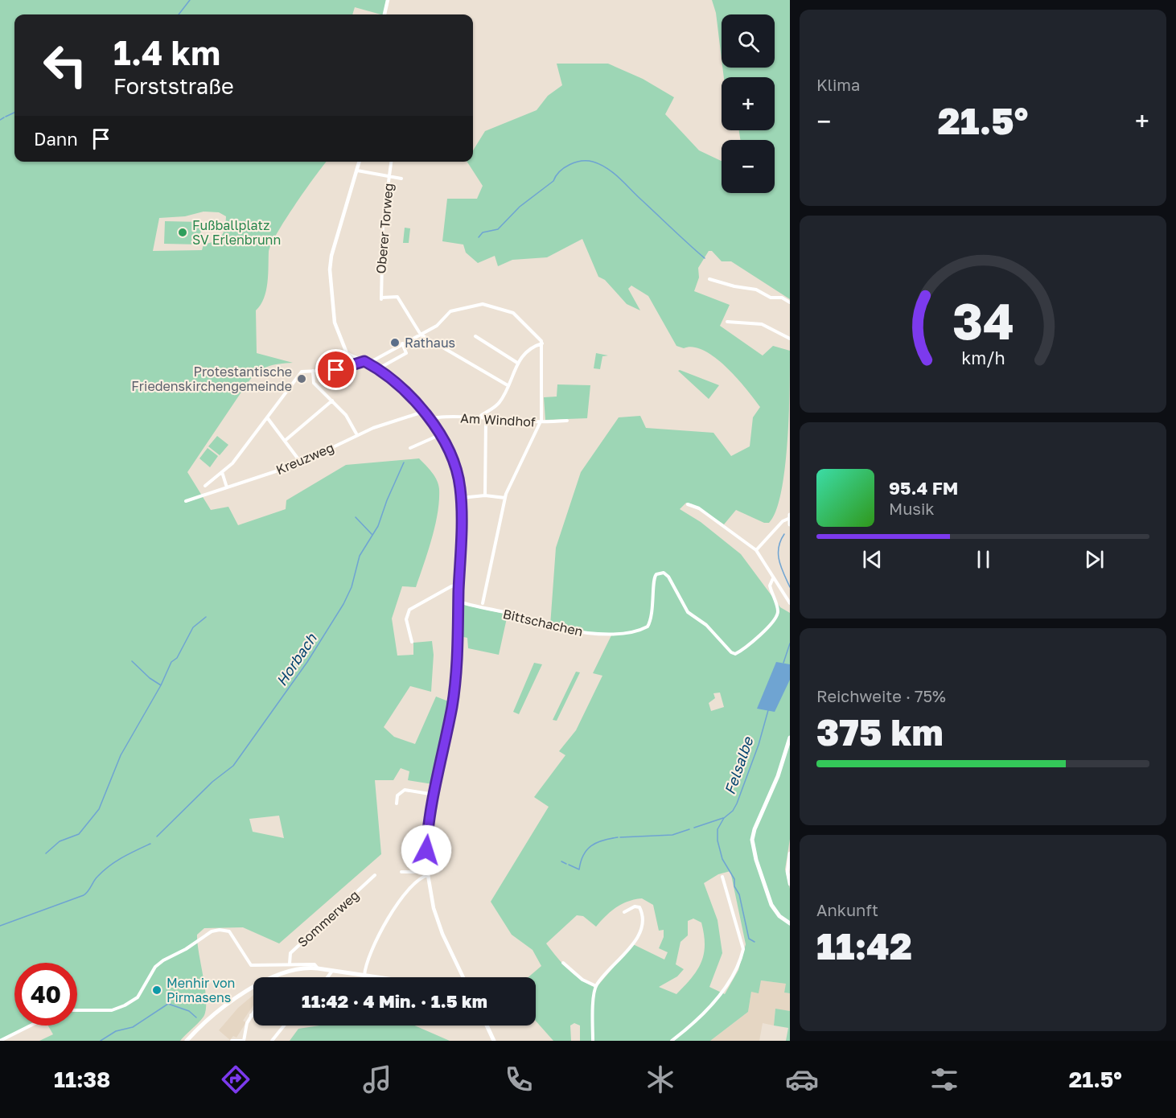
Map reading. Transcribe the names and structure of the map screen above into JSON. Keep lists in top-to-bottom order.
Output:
{
  "streets": {
    "street": [
      "Oberer Torweg",
      "Am Windhof",
      "Kreuzweg",
      "Bittschachen",
      "Sommerweg"
    ]
  },
  "water": ["Horbach", "Felsalbe"],
  "places": [
    "Fußballplatz SV Erlenbrunn",
    "Rathaus",
    "Protestantische Friedenskirchengemeinde",
    "Menhir von Pirmasens"
  ],
  "page": {
    "tile": [
      "Klima",
      ["Reichweite · 75%", "375 km"],
      ["Ankunft", "11:42"]
    ],
    "map_buttons": ["+", "−"],
    "turn": ["1.4 km", "Forststraße"],
    "heat": ["−", "21.5°", "+"],
    "then": "Dann",
    "song": ["95.4 FM", "Musik"],
    "limit": "40",
    "trip": "11:42 · 4 Min. · 1.5 km",
    "tabs": ["11:38", "21.5°"],
    "gauge": ["34", "km/h"]
  }
}
